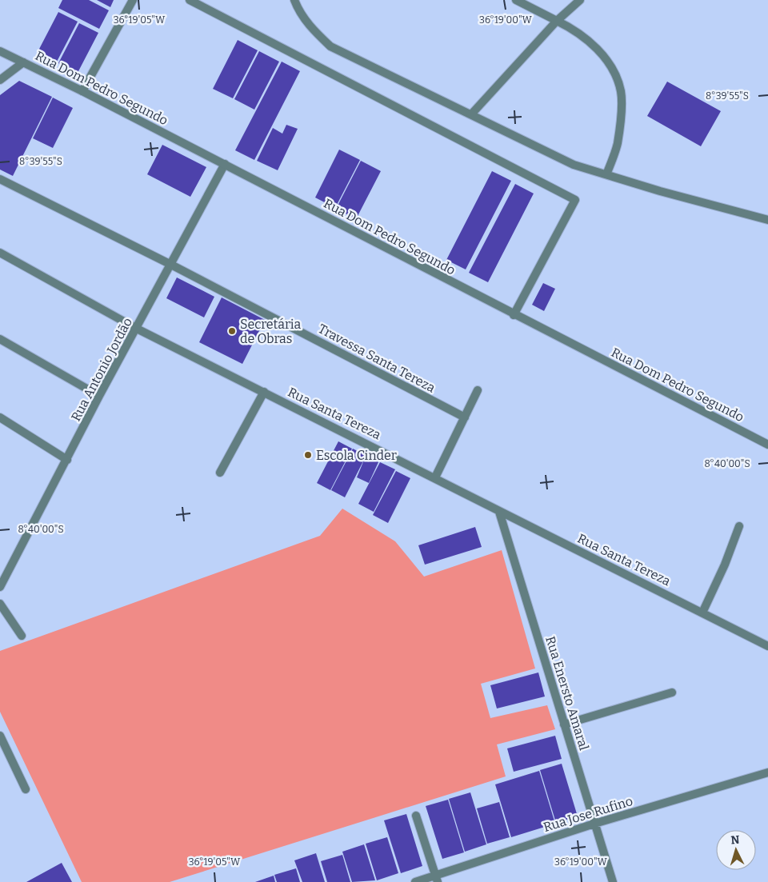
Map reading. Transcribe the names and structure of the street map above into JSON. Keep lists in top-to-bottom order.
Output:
{
  "streets": {
    "street": [
      "Rua Dom Pedro Segundo",
      "Travessa Santa Tereza",
      "Rua Antonio Jordão",
      "Rua Santa Tereza",
      "Rua Enersto Amaral",
      "Rua Jose Rufino"
    ]
  },
  "crossings": [
    ["Rua Dom Pedro Segundo", "Rua Antonio Jordão"],
    ["Travessa Santa Tereza", "Rua Antonio Jordão"],
    ["Rua Antonio Jordão", "Rua Santa Tereza"],
    ["Rua Santa Tereza", "Rua Enersto Amaral"],
    ["Rua Enersto Amaral", "Rua Jose Rufino"]
  ],
  "places": ["Secretária de Obras", "Escola Cinder"],
  "north": "top",
  "coordinates": [
    "36°19'05\"W",
    "36°19'00\"W",
    "8°39'55\"S",
    "8°40'00\"S"
  ]
}
